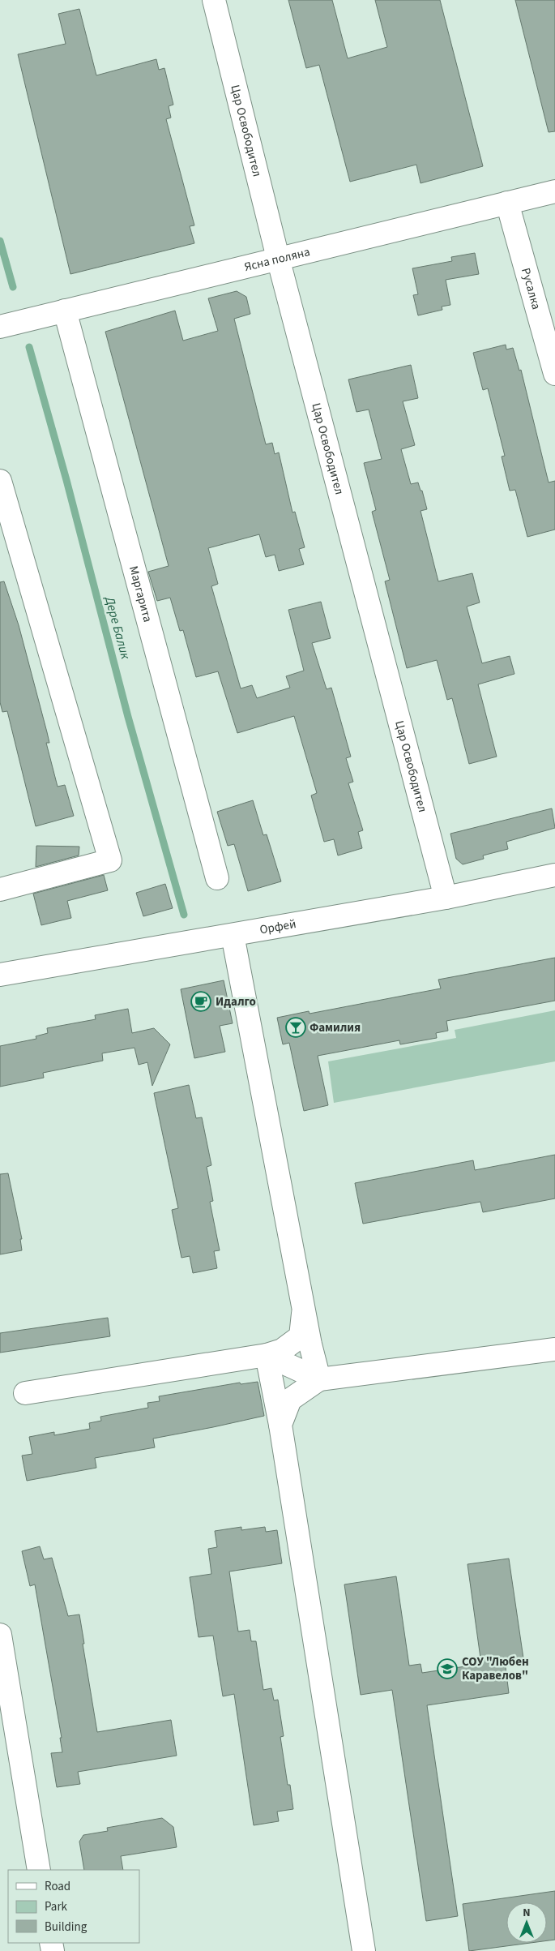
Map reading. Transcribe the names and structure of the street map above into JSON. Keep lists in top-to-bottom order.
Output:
{
  "streets": {
    "street": [
      "Цар Освободител",
      "Ясна поляна",
      "Русалка",
      "Маргарита",
      "Орфей"
    ]
  },
  "crossings": [
    ["Цар Освободител", "Ясна поляна"],
    ["Цар Освободител", "Орфей"],
    ["Ясна поляна", "Русалка"],
    ["Ясна поляна", "Маргарита"]
  ],
  "water": ["Дере Балик"],
  "places": {
    "cafe": ["Идалго"],
    "bar": ["Фамилия"],
    "school or university": ["СОУ \"Любен Каравелов\""]
  },
  "legend": ["Road", "Park", "Building"],
  "north": "top"
}
